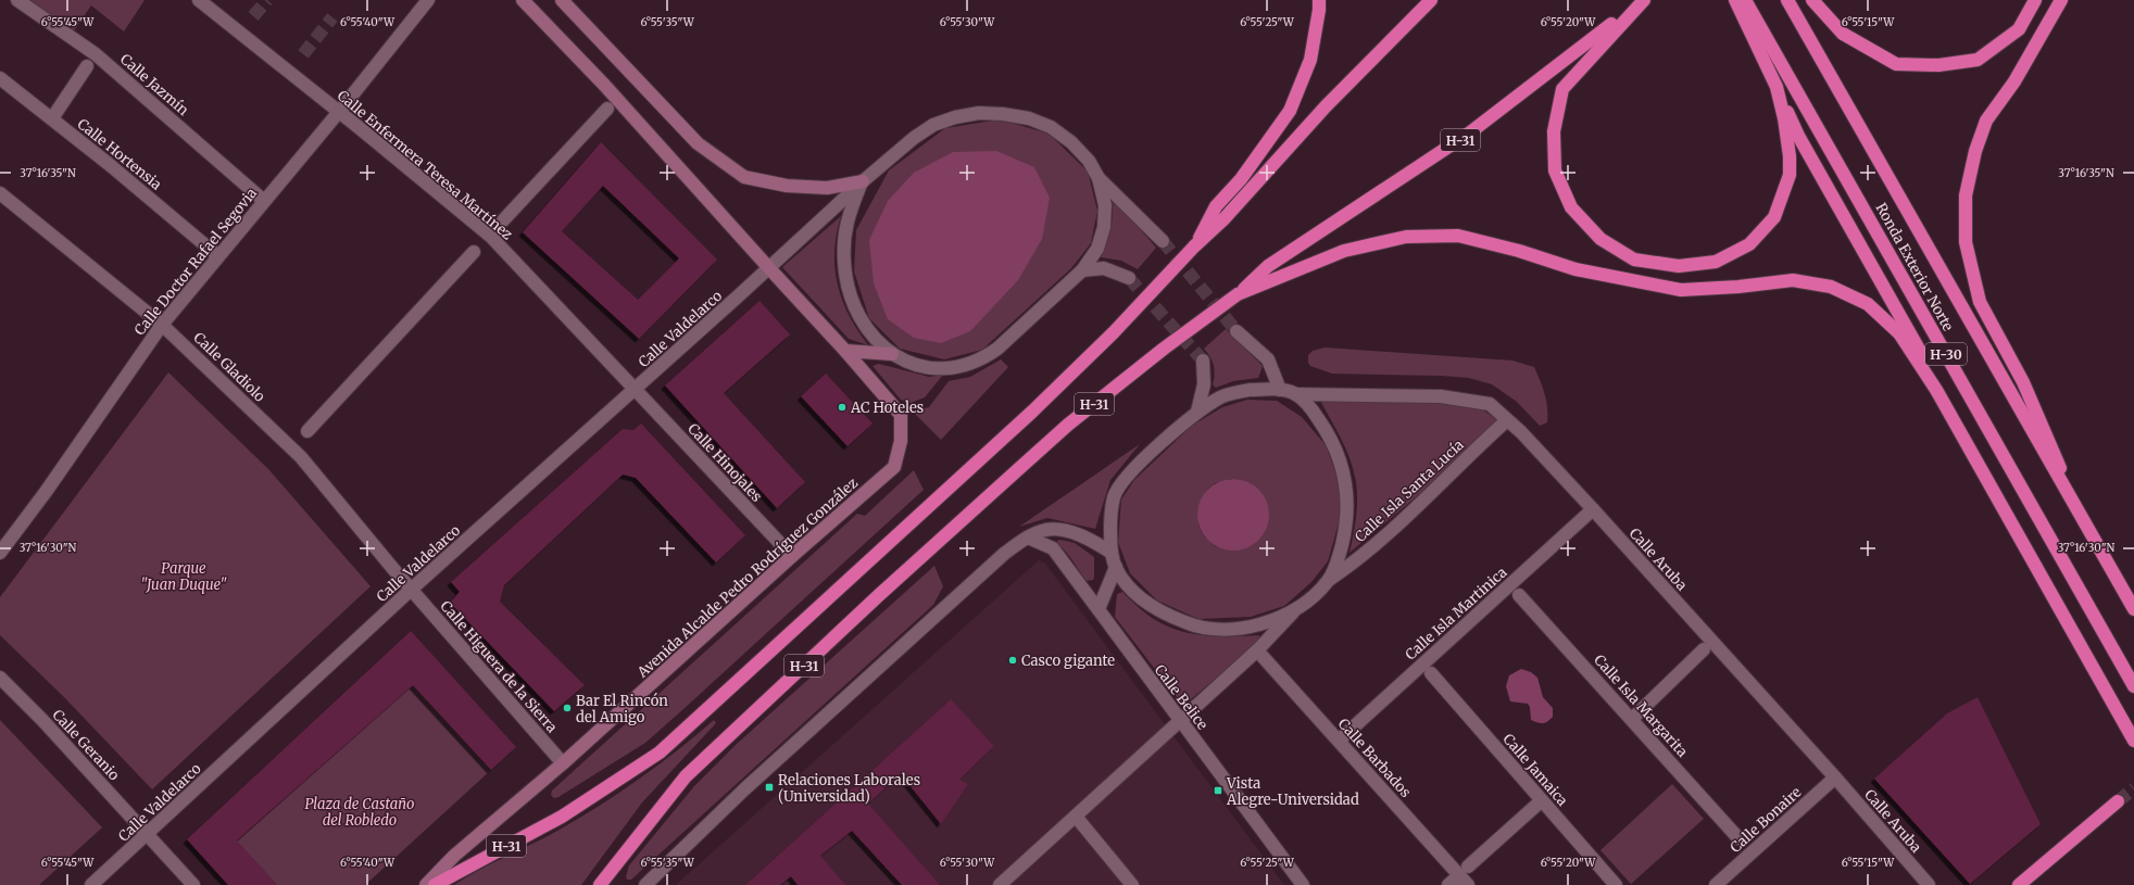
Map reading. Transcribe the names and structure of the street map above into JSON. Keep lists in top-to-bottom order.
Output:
{
  "streets": {
    "highway": ["H-31", "Ronda Exterior Norte", "H-30"],
    "main road": ["Avenida Alcalde Pedro Rodríguez González"],
    "street": [
      "Calle Jazmín",
      "Calle Hortensia",
      "Calle Enfermera Teresa Martínez",
      "Calle Doctor Rafael Segovia",
      "Calle Valdelarco",
      "Calle Gladiolo",
      "Calle Hinojales",
      "Calle Isla Santa Lucía",
      "Calle Aruba",
      "Calle Isla Martinica",
      "Calle Higuera de la Sierra",
      "Calle Belice",
      "Calle Isla Margarita",
      "Calle Geranio",
      "Calle Barbados",
      "Calle Jamaica",
      "Calle Bonaire"
    ]
  },
  "crossings": [
    ["Calle Jazmín", "Calle Doctor Rafael Segovia"],
    ["Calle Hortensia", "Calle Doctor Rafael Segovia"],
    ["Calle Enfermera Teresa Martínez", "Calle Doctor Rafael Segovia"],
    ["Calle Enfermera Teresa Martínez", "Calle Valdelarco"],
    ["Calle Enfermera Teresa Martínez", "Calle Hinojales"],
    ["Calle Doctor Rafael Segovia", "Calle Gladiolo"],
    ["Calle Valdelarco", "Calle Gladiolo"],
    ["Calle Valdelarco", "Calle Hinojales"],
    ["Calle Valdelarco", "Avenida Alcalde Pedro Rodríguez González"],
    ["Calle Valdelarco", "Calle Higuera de la Sierra"],
    ["Calle Valdelarco", "Calle Geranio"],
    ["Calle Gladiolo", "Calle Higuera de la Sierra"],
    ["Calle Hinojales", "Avenida Alcalde Pedro Rodríguez González"],
    ["Calle Isla Santa Lucía", "Calle Aruba"],
    ["Calle Aruba", "Calle Isla Martinica"],
    ["Calle Aruba", "Calle Bonaire"],
    ["Avenida Alcalde Pedro Rodríguez González", "Calle Higuera de la Sierra"],
    ["Calle Isla Martinica", "Calle Barbados"]
  ],
  "parks": ["Parque \"Juan Duque\"", "Plaza de Castaño del Robledo"],
  "places": {
    "other": ["AC Hoteles", "Casco gigante", "Bar El Rincón del Amigo"],
    "transit": ["Relaciones Laborales (Universidad)", "Vista Alegre-Universidad"]
  },
  "coordinates": [
    "6°55'45\"W",
    "6°55'40\"W",
    "6°55'35\"W",
    "6°55'30\"W",
    "6°55'25\"W",
    "6°55'20\"W",
    "6°55'15\"W",
    "37°16'35\"N",
    "37°16'30\"N"
  ]
}
